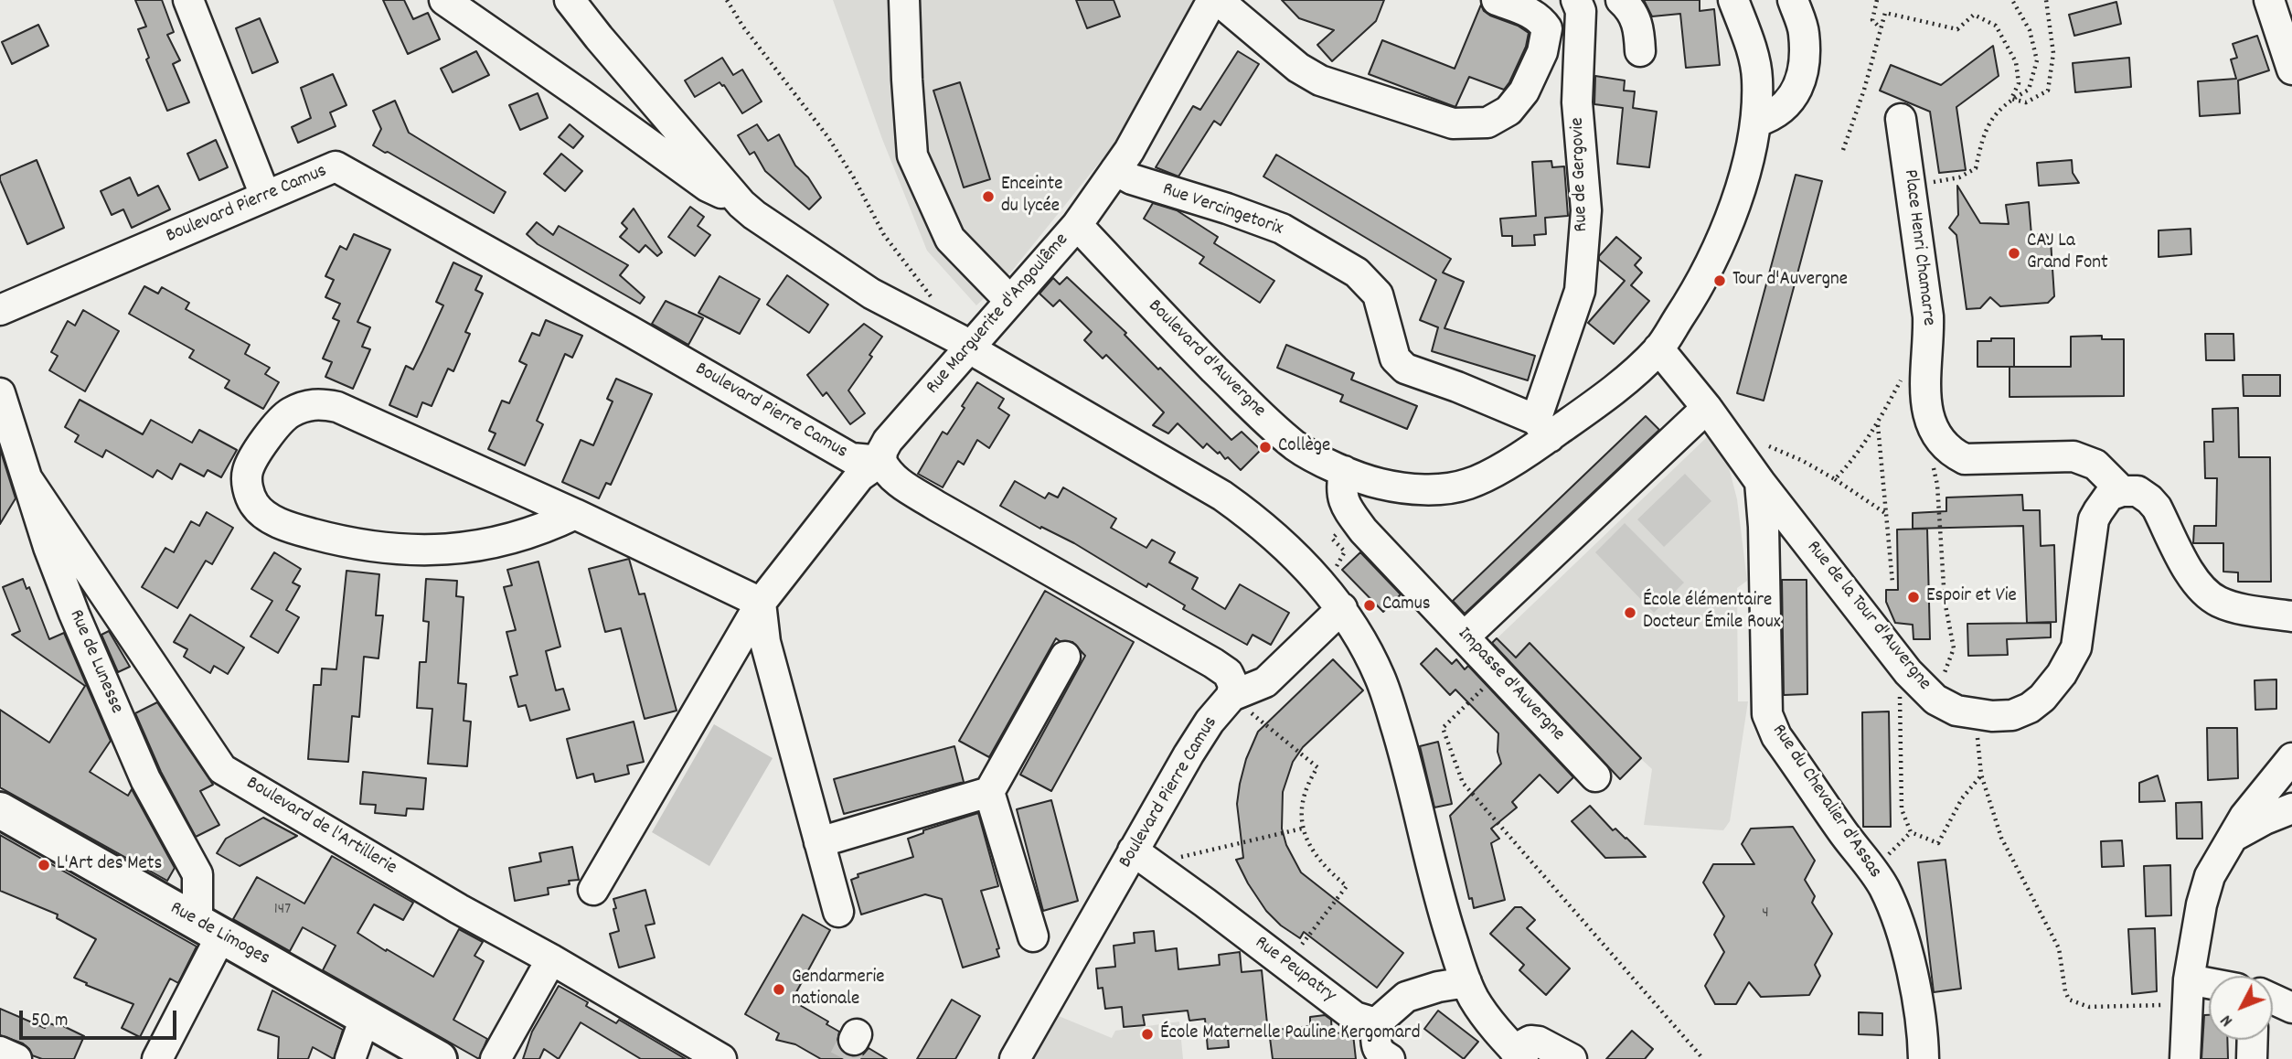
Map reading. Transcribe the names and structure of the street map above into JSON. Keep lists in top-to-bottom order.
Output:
{
  "streets": {
    "main road": ["Rue de Limoges"],
    "street": [
      "Rue de Gergovie",
      "Boulevard Pierre Camus",
      "Rue Vercingetorix",
      "Place Henri Chamarre",
      "Rue Marguerite d'Angoulême",
      "Boulevard d'Auvergne",
      "Rue de la Tour d'Auvergne",
      "Rue de Lunesse",
      "Impasse d'Auvergne",
      "Rue du Chevalier d'Assas",
      "Boulevard de l'Artillerie",
      "Rue Peupatry"
    ]
  },
  "crossings": [
    ["Rue de Gergovie", "Rue Vercingetorix"],
    ["Rue de Gergovie", "Boulevard d'Auvergne"],
    ["Boulevard Pierre Camus", "Rue Marguerite d'Angoulême"],
    ["Boulevard Pierre Camus", "Rue Peupatry"],
    ["Rue Vercingetorix", "Rue Marguerite d'Angoulême"],
    ["Rue Vercingetorix", "Boulevard d'Auvergne"],
    ["Place Henri Chamarre", "Rue de la Tour d'Auvergne"],
    ["Rue Marguerite d'Angoulême", "Boulevard d'Auvergne"],
    ["Boulevard d'Auvergne", "Rue de la Tour d'Auvergne"],
    ["Boulevard d'Auvergne", "Impasse d'Auvergne"],
    ["Rue de la Tour d'Auvergne", "Rue du Chevalier d'Assas"],
    ["Rue de Lunesse", "Boulevard de l'Artillerie"],
    ["Rue de Lunesse", "Rue de Limoges"]
  ],
  "places": [
    "Enceinte du lycée",
    "CAJ La Grand Font",
    "Tour d'Auvergne",
    "Collège",
    "Espoir et Vie",
    "Camus",
    "École élémentaire Docteur Émile Roux",
    "L'Art des Mets",
    "Gendarmerie nationale",
    "École Maternelle Pauline Kergomard"
  ],
  "house_numbers": ["147", "4"],
  "scale_bar": "50 m",
  "north": "bottom left"
}
